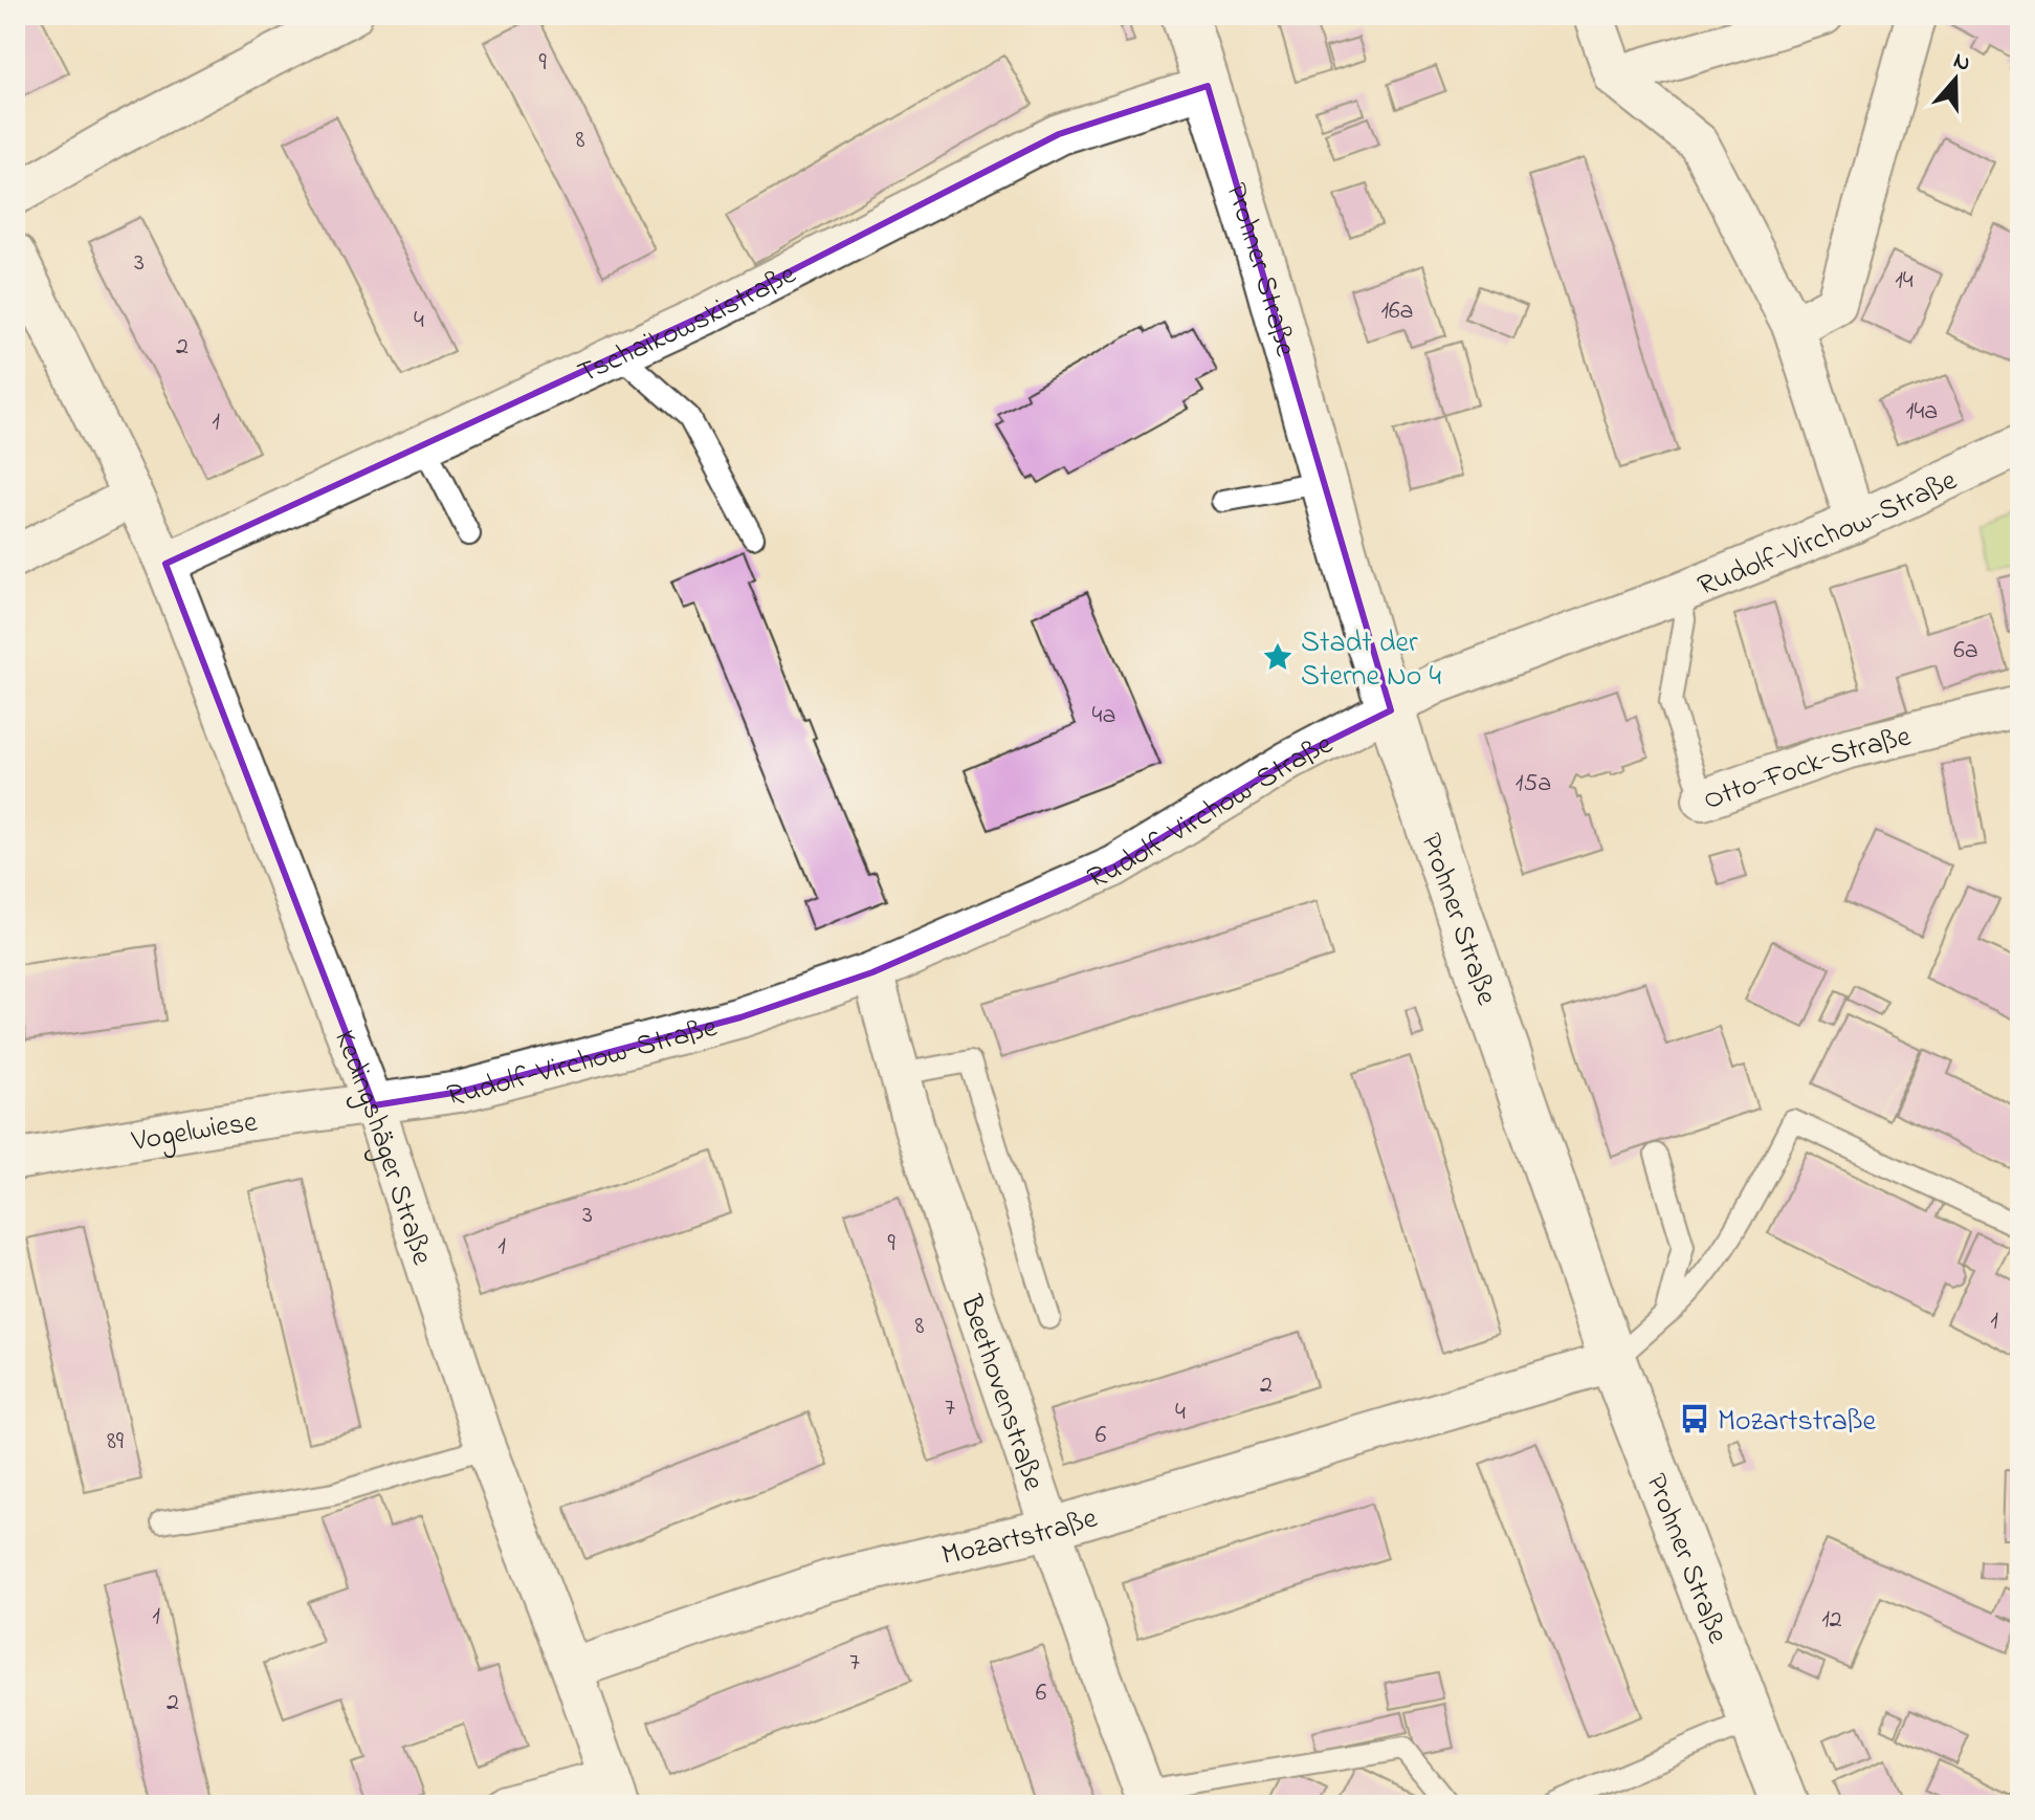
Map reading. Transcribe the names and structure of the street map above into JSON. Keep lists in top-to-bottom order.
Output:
{
  "streets": {
    "main road": ["Prohner Straße"],
    "street": [
      "Tschaikowskistraße",
      "Rudolf-Virchow-Straße",
      "Otto-Fock-Straße",
      "Vogelwiese",
      "Kedingshäger Straße",
      "Beethovenstraße",
      "Mozartstraße"
    ]
  },
  "crossings": [
    ["Prohner Straße", "Tschaikowskistraße"],
    ["Prohner Straße", "Rudolf-Virchow-Straße"],
    ["Prohner Straße", "Mozartstraße"],
    ["Tschaikowskistraße", "Kedingshäger Straße"],
    ["Rudolf-Virchow-Straße", "Otto-Fock-Straße"],
    ["Rudolf-Virchow-Straße", "Vogelwiese"],
    ["Rudolf-Virchow-Straße", "Kedingshäger Straße"],
    ["Rudolf-Virchow-Straße", "Beethovenstraße"],
    ["Vogelwiese", "Kedingshäger Straße"],
    ["Kedingshäger Straße", "Mozartstraße"],
    ["Beethovenstraße", "Mozartstraße"]
  ],
  "places": {
    "place": ["Stadt der Sterne No 4"],
    "bus stop": ["Mozartstraße"]
  },
  "house_numbers": [
    "9",
    "8",
    "3",
    "14",
    "16a",
    "4",
    "2",
    "14a",
    "1",
    "6a",
    "4a",
    "15a",
    "3",
    "9",
    "1",
    "1",
    "8",
    "2",
    "7",
    "4",
    "6",
    "89",
    "1",
    "12",
    "7",
    "6",
    "2"
  ],
  "north": "top"
}
